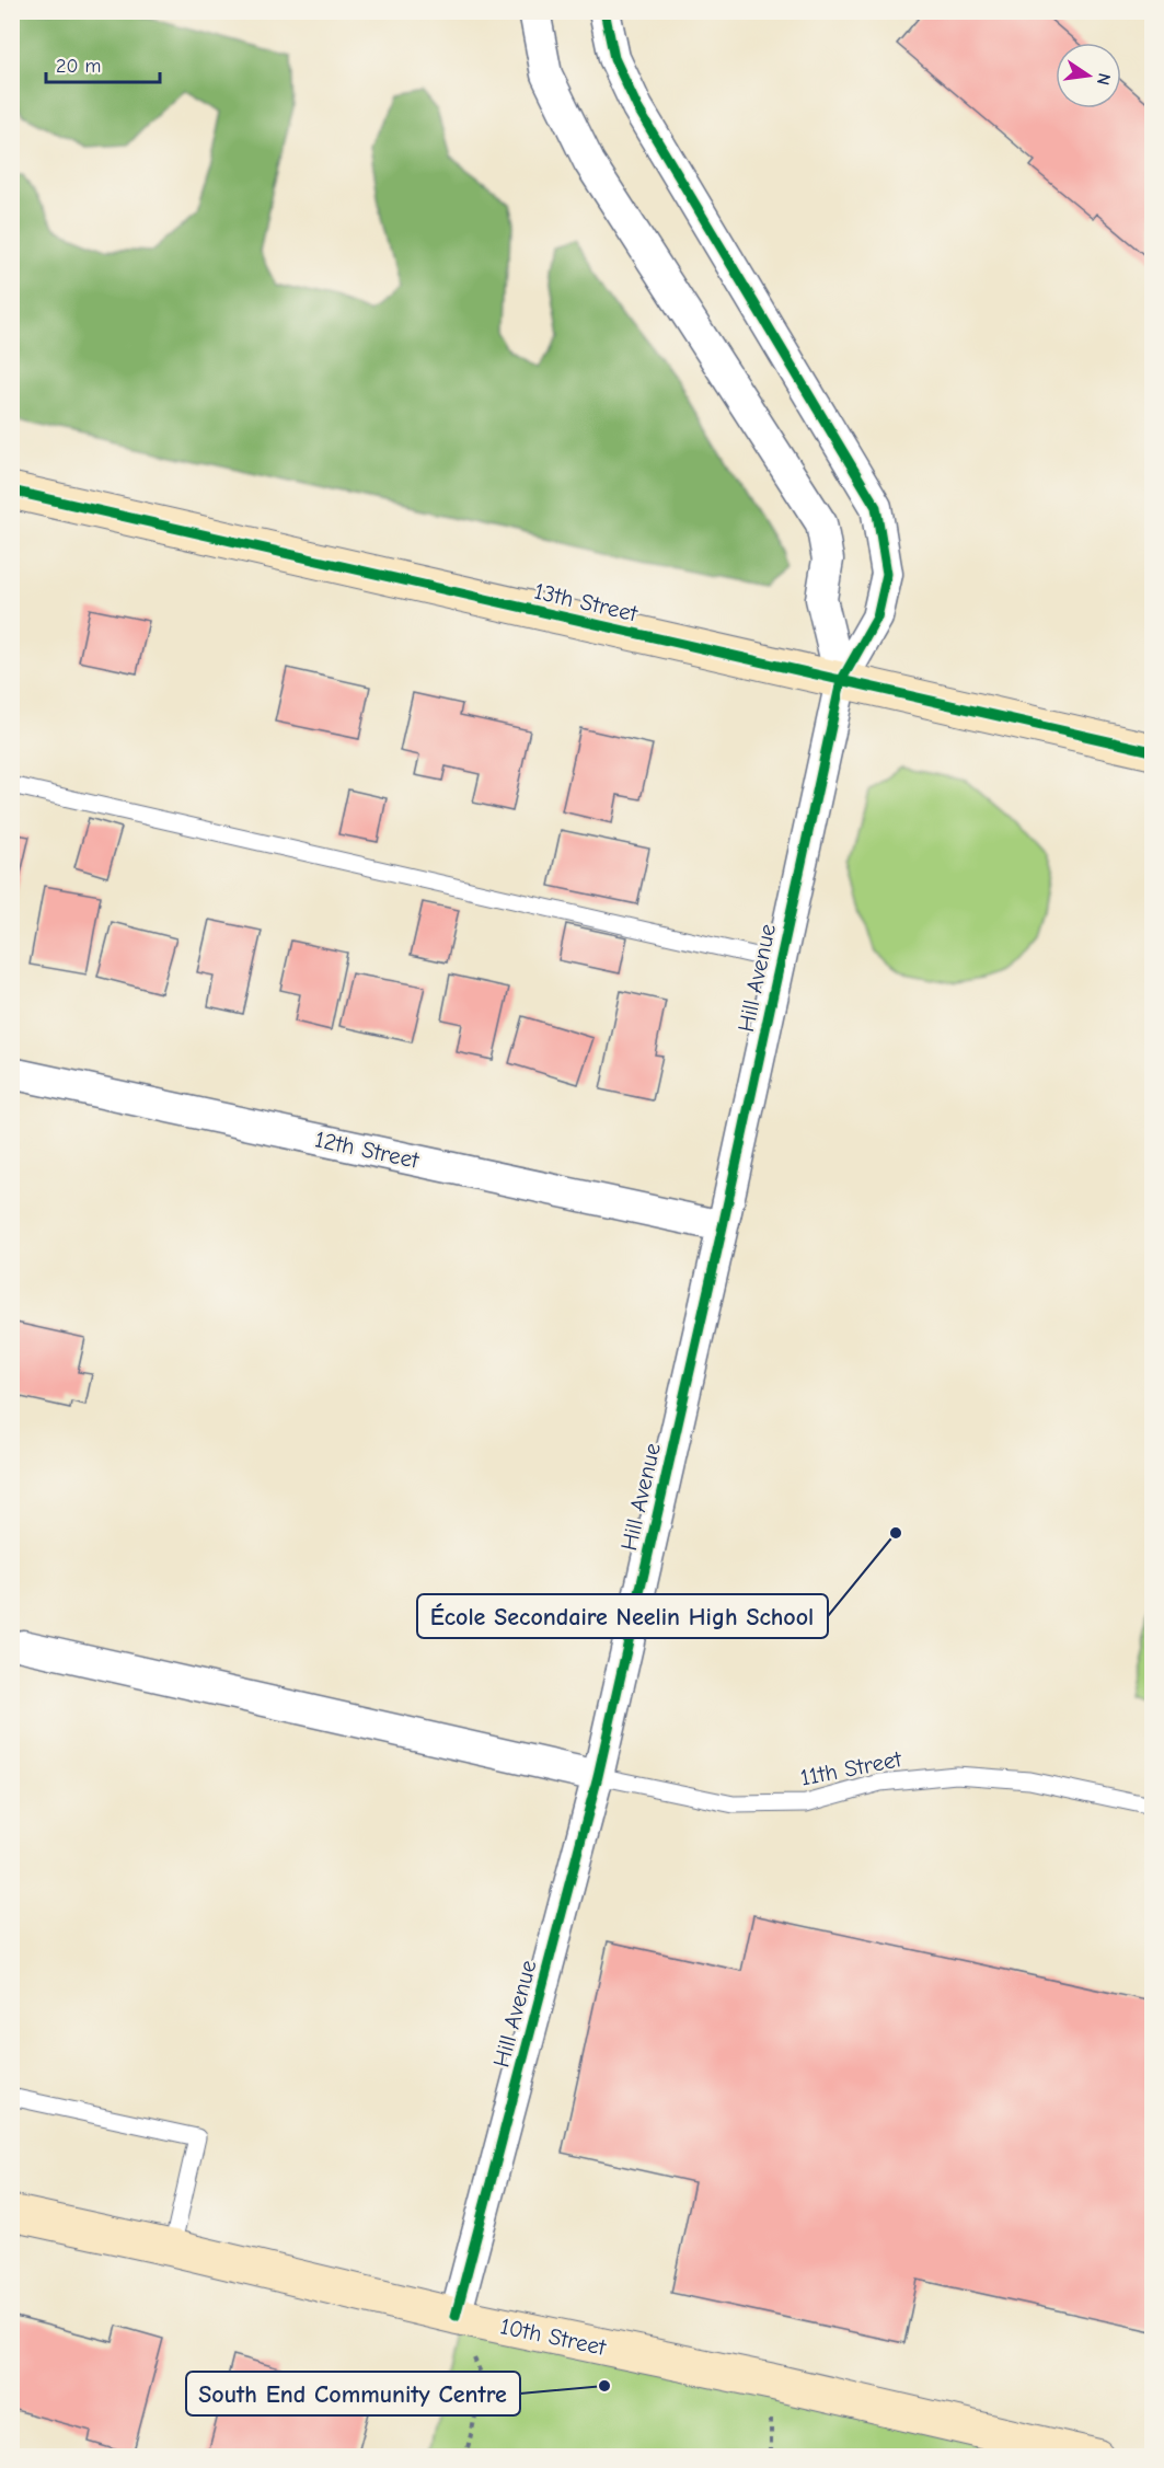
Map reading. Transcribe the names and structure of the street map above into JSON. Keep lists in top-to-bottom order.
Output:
{
  "streets": {
    "street": [
      "13th Street",
      "Hill Avenue",
      "12th Street",
      "10th Street"
    ],
    "lane": ["11th Street"]
  },
  "crossings": [
    ["13th Street", "Hill Avenue"],
    ["Hill Avenue", "12th Street"],
    ["Hill Avenue", "11th Street"],
    ["Hill Avenue", "10th Street"]
  ],
  "places": ["École Secondaire Neelin High School", "South End Community Centre"],
  "scale_bar": "20 m",
  "north": "right"
}
